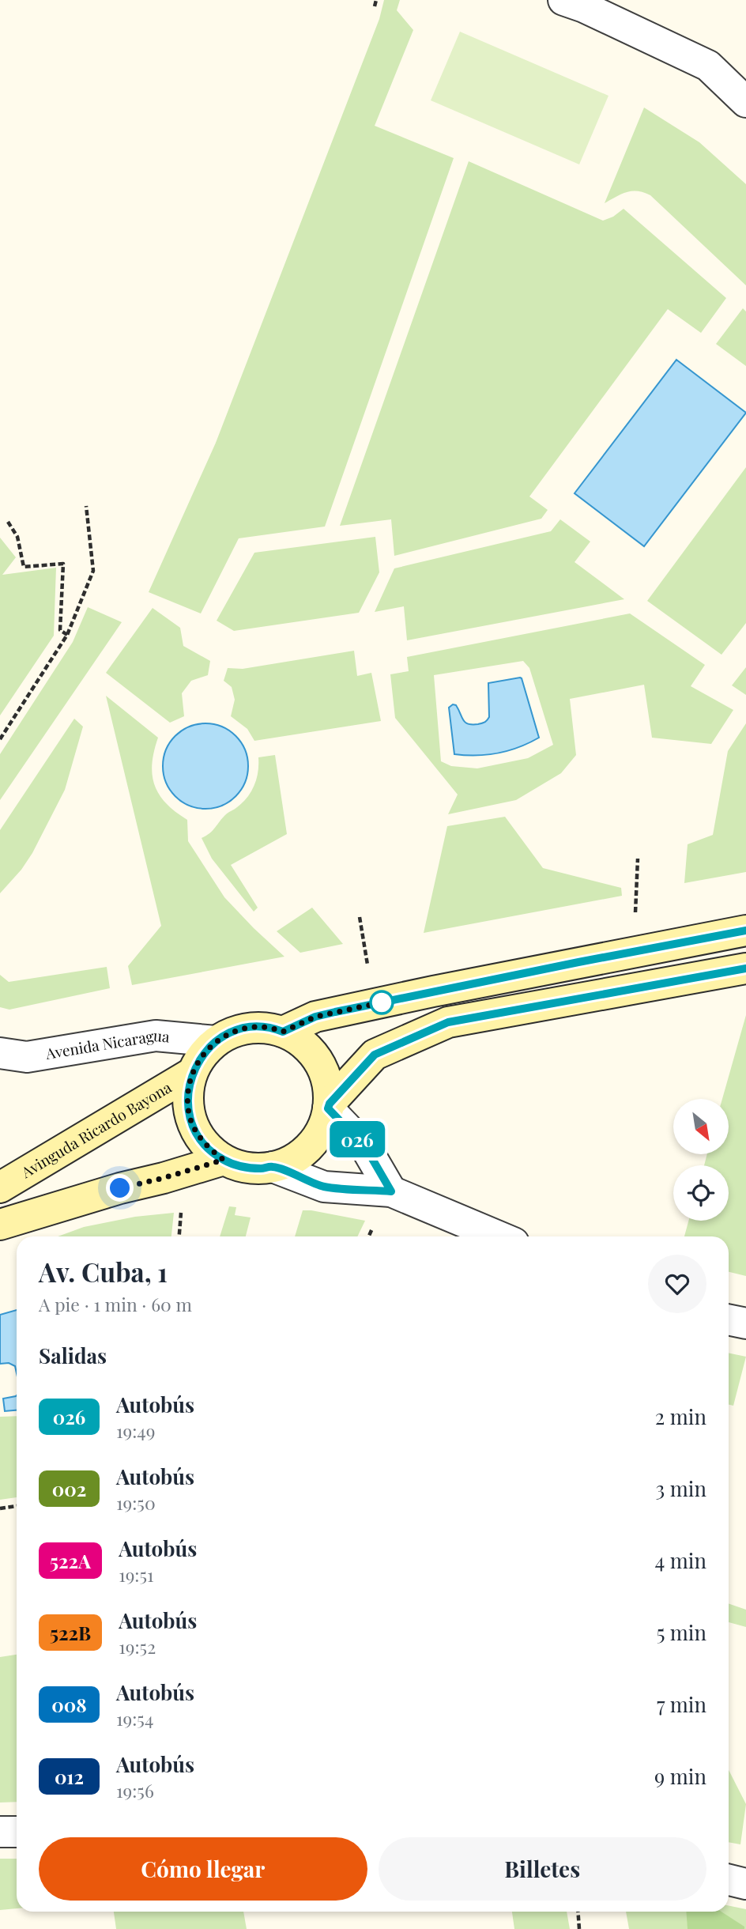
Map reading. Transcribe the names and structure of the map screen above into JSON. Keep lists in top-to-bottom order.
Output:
{
  "streets": {
    "main road": ["Avinguda Ricardo Bayona"],
    "street": ["Avenida Nicaragua"]
  },
  "crossings": [
    ["Avenida Nicaragua", "Avinguda Ricardo Bayona"]
  ],
  "lines": ["bus line 026"],
  "north": "bottom right",
  "page": {
    "on_map": "026",
    "heading": [
      ["Av. Cuba, 1", "A pie · 1 min · 60 m"],
      "Salidas"
    ],
    "list": [
      {
        "mark": "026",
        "name": "Autobús",
        "note": "19:49",
        "value": "2 min"
      },
      {
        "mark": "002",
        "name": "Autobús",
        "note": "19:50",
        "value": "3 min"
      },
      {
        "mark": "522A",
        "name": "Autobús",
        "note": "19:51",
        "value": "4 min"
      },
      {
        "mark": "522B",
        "name": "Autobús",
        "note": "19:52",
        "value": "5 min"
      },
      {
        "mark": "008",
        "name": "Autobús",
        "note": "19:54",
        "value": "7 min"
      },
      {
        "mark": "012",
        "name": "Autobús",
        "note": "19:56",
        "value": "9 min"
      }
    ],
    "buttons": ["Cómo llegar", "Billetes"]
  }
}
